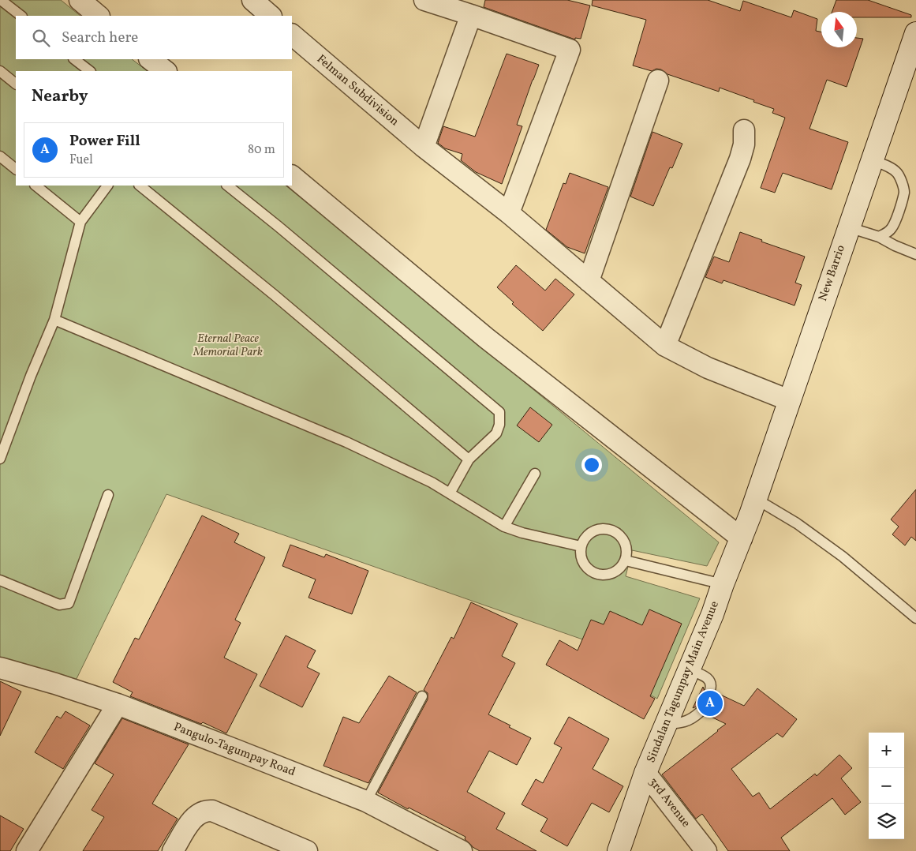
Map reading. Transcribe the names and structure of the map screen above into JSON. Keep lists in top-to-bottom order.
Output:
{
  "streets": {
    "main road": ["New Barrio", "Sindalan Tagumpay Main Avenue"],
    "street": ["Felman Subdivision", "Pangulo-Tagumpay Road", "3rd Avenue"]
  },
  "crossings": [
    ["Felman Subdivision", "New Barrio"],
    ["New Barrio", "Sindalan Tagumpay Main Avenue"],
    ["Sindalan Tagumpay Main Avenue", "3rd Avenue"]
  ],
  "parks": ["Eternal Peace Memorial Park"],
  "north": "top",
  "page": {
    "search": "Search here",
    "heading": "Nearby",
    "list": [
      {
        "mark": "A",
        "name": "Power Fill",
        "note": "Fuel",
        "value": "80 m"
      }
    ],
    "pins": "A",
    "map_buttons": ["+", "−"]
  }
}
